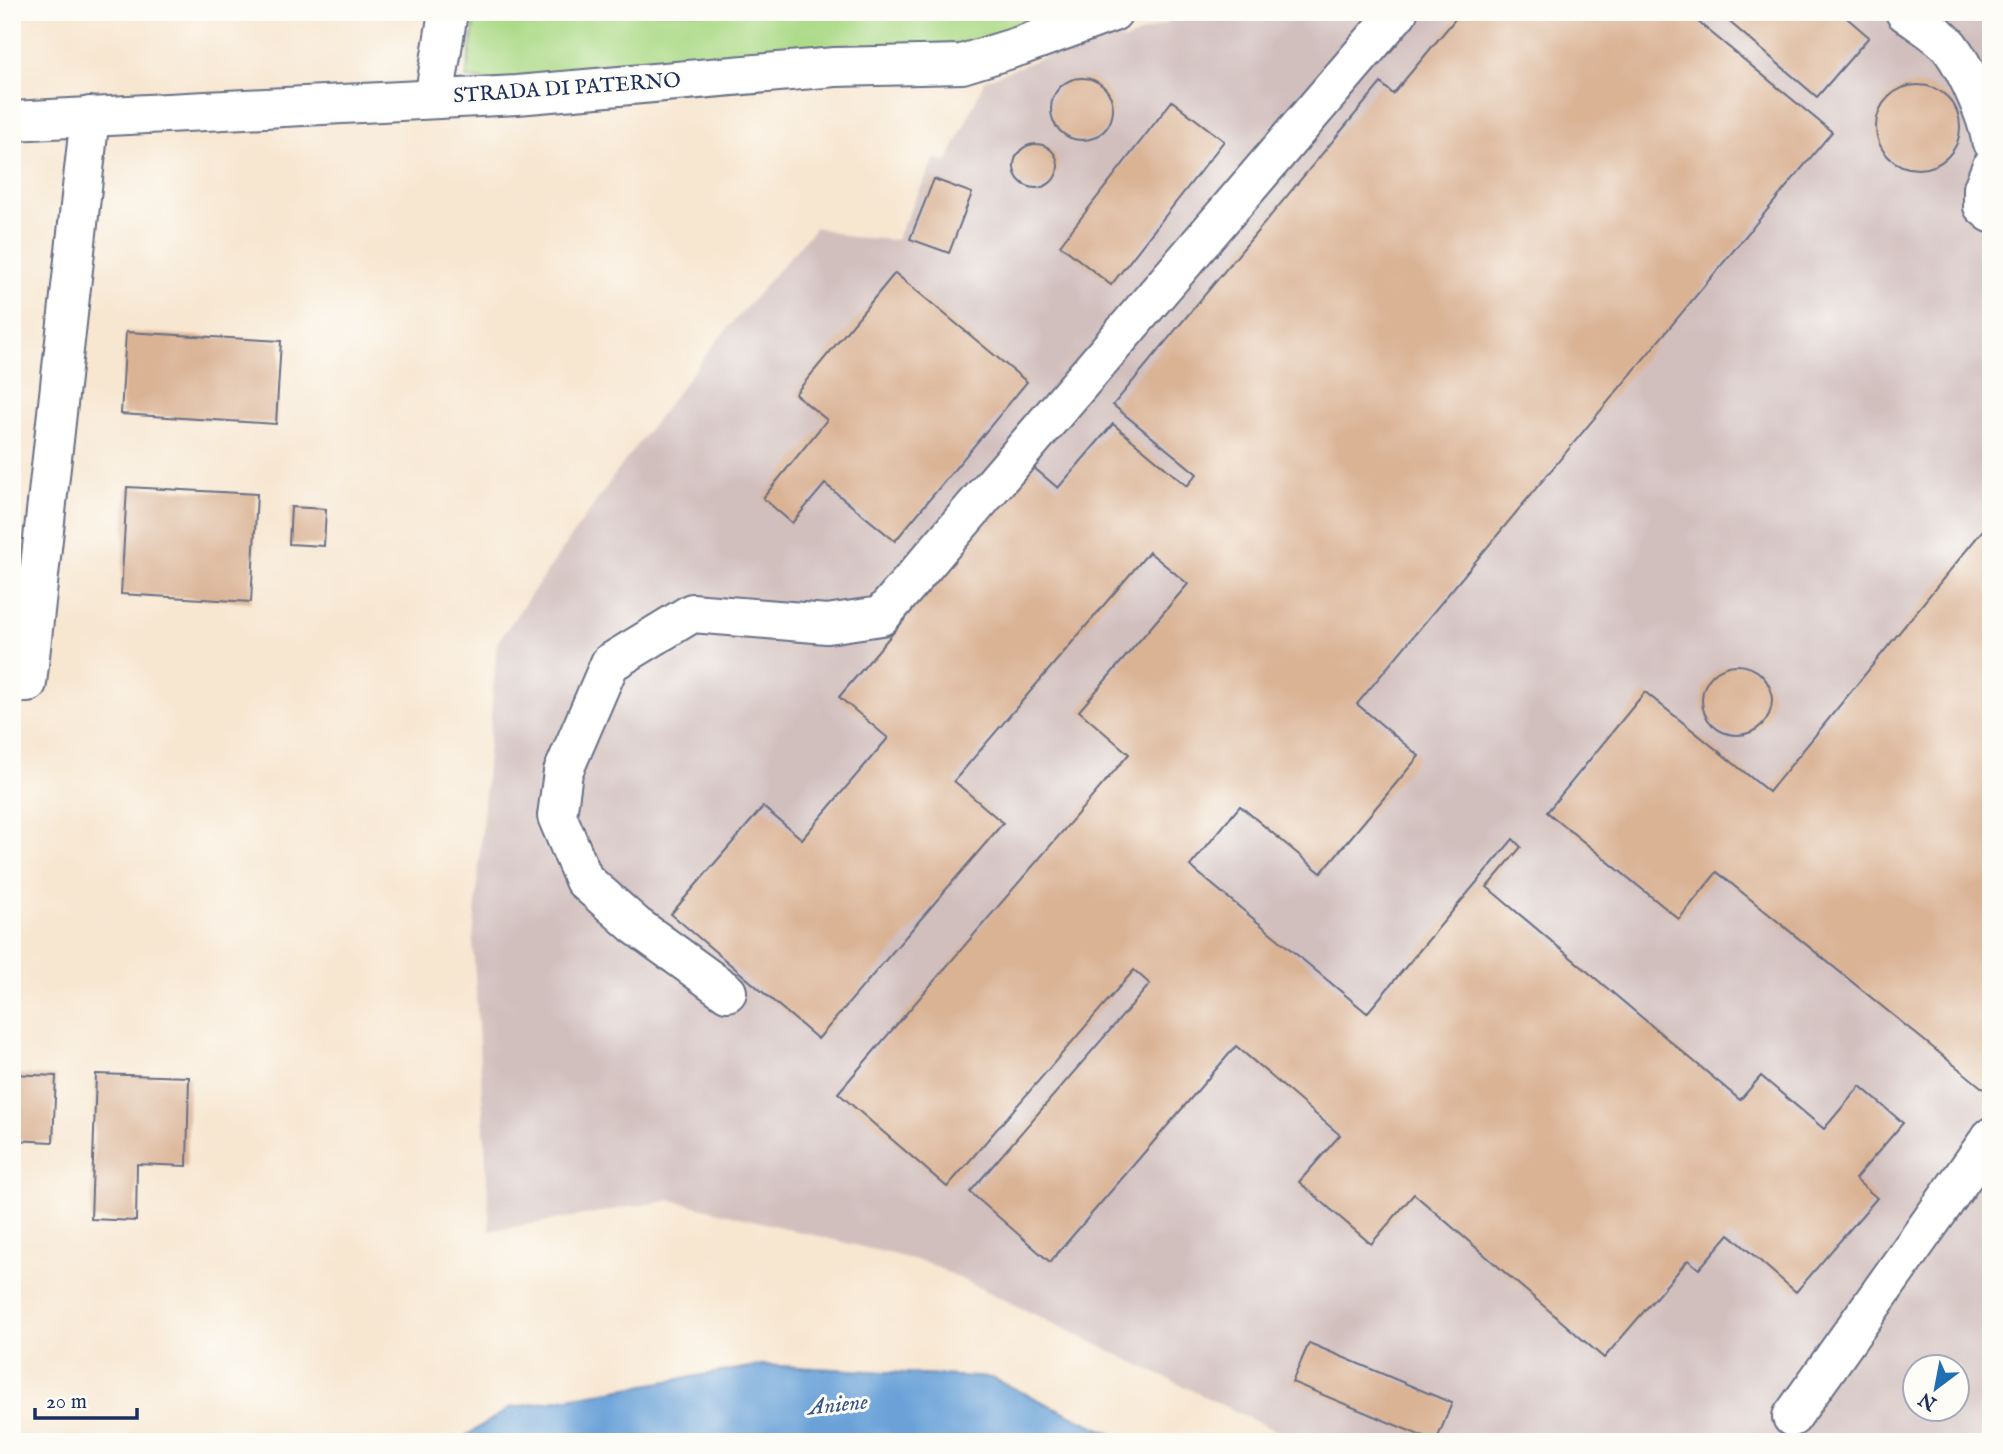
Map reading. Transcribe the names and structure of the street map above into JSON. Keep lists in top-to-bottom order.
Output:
{
  "streets": {
    "street": ["STRADA DI PATERNO"]
  },
  "water": ["Aniene"],
  "scale_bar": "20 m",
  "north": "bottom left"
}
